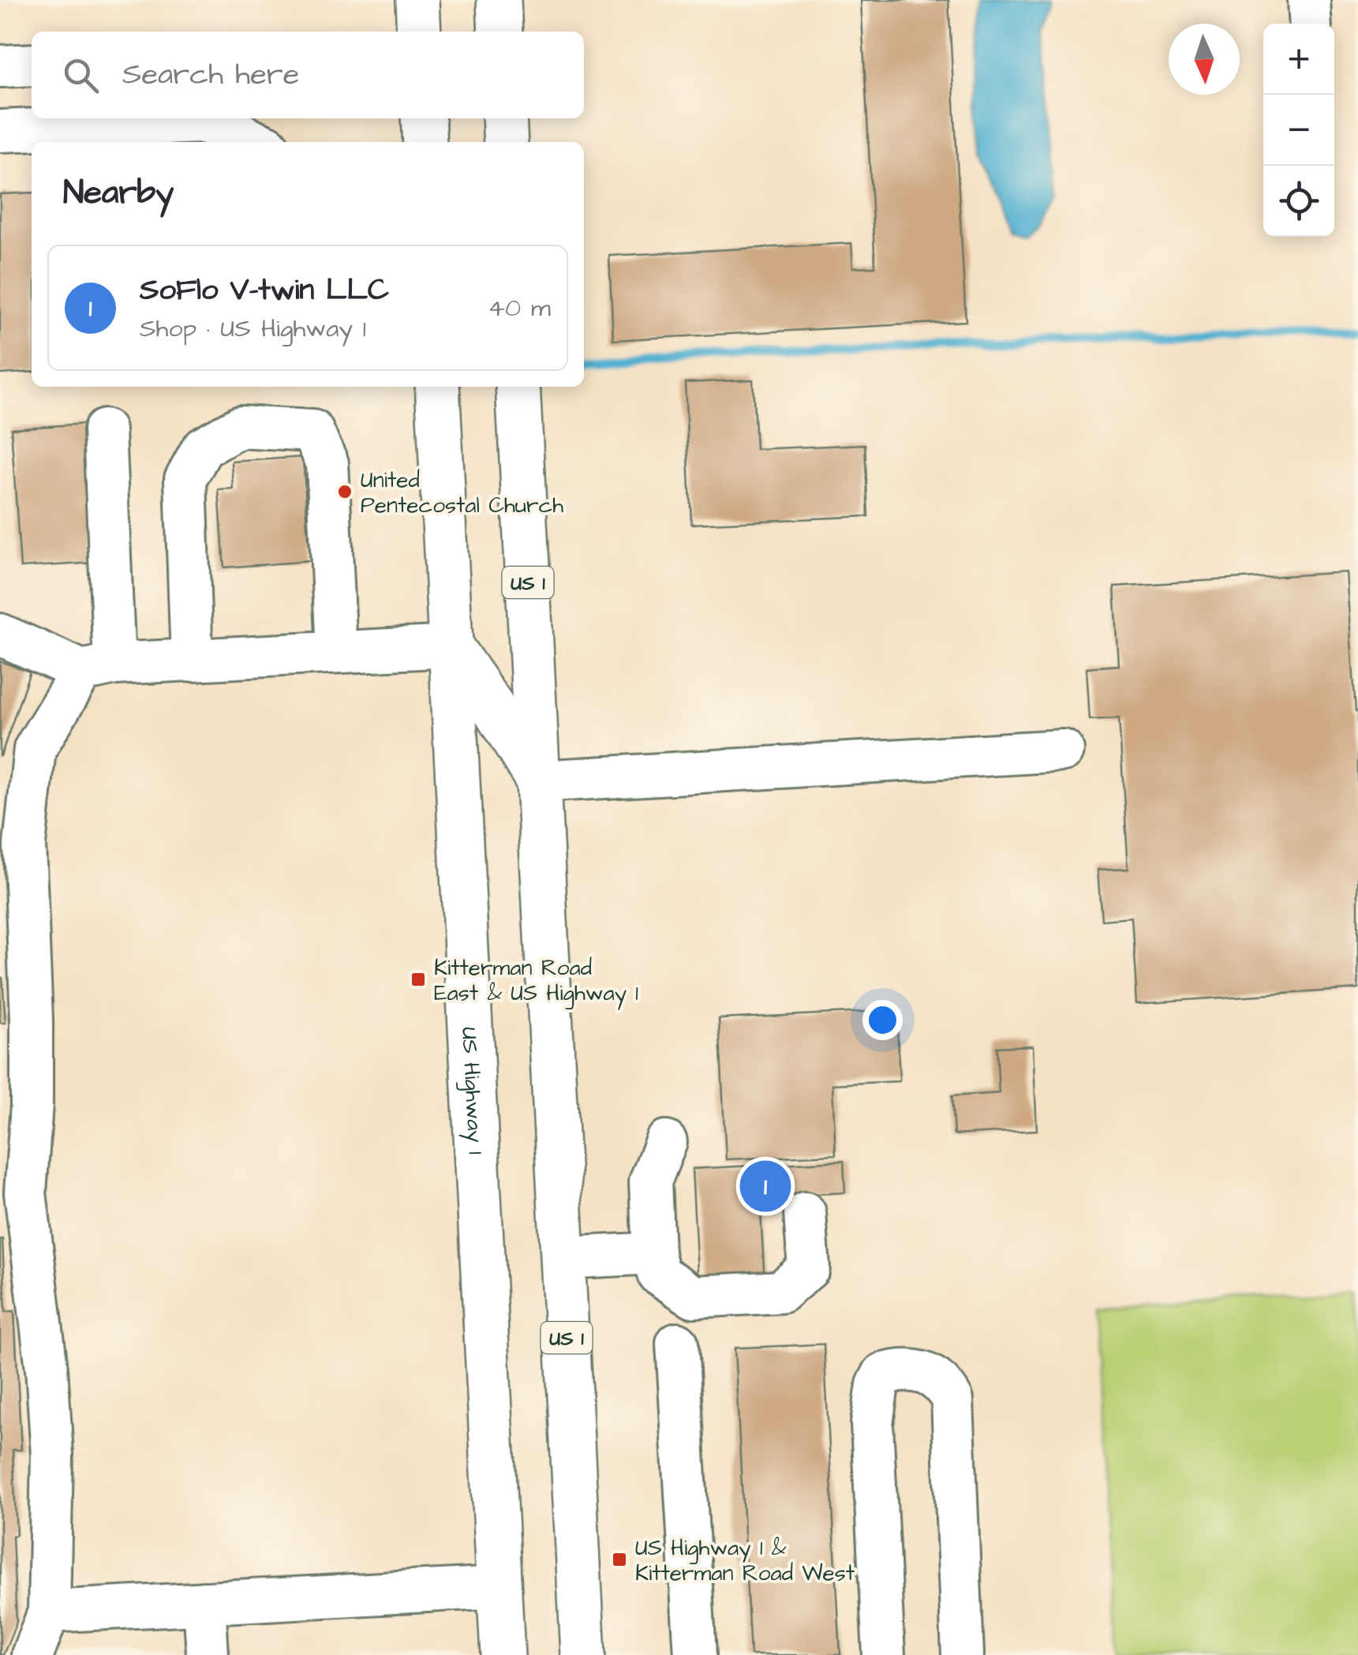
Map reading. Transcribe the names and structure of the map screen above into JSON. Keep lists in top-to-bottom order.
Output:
{
  "streets": {
    "main road": ["US 1", "US Highway 1"]
  },
  "places": {
    "other": ["United Pentecostal Church"],
    "transit": ["Kitterman Road East & US Highway 1", "US Highway 1 & Kitterman Road West"]
  },
  "north": "bottom",
  "page": {
    "map_buttons": ["+", "−"],
    "search": "Search here",
    "heading": "Nearby",
    "list": [
      {
        "mark": "1",
        "name": "SoFlo V-twin LLC",
        "note": "Shop · US Highway 1",
        "value": "40 m"
      }
    ],
    "pins": "1"
  }
}
